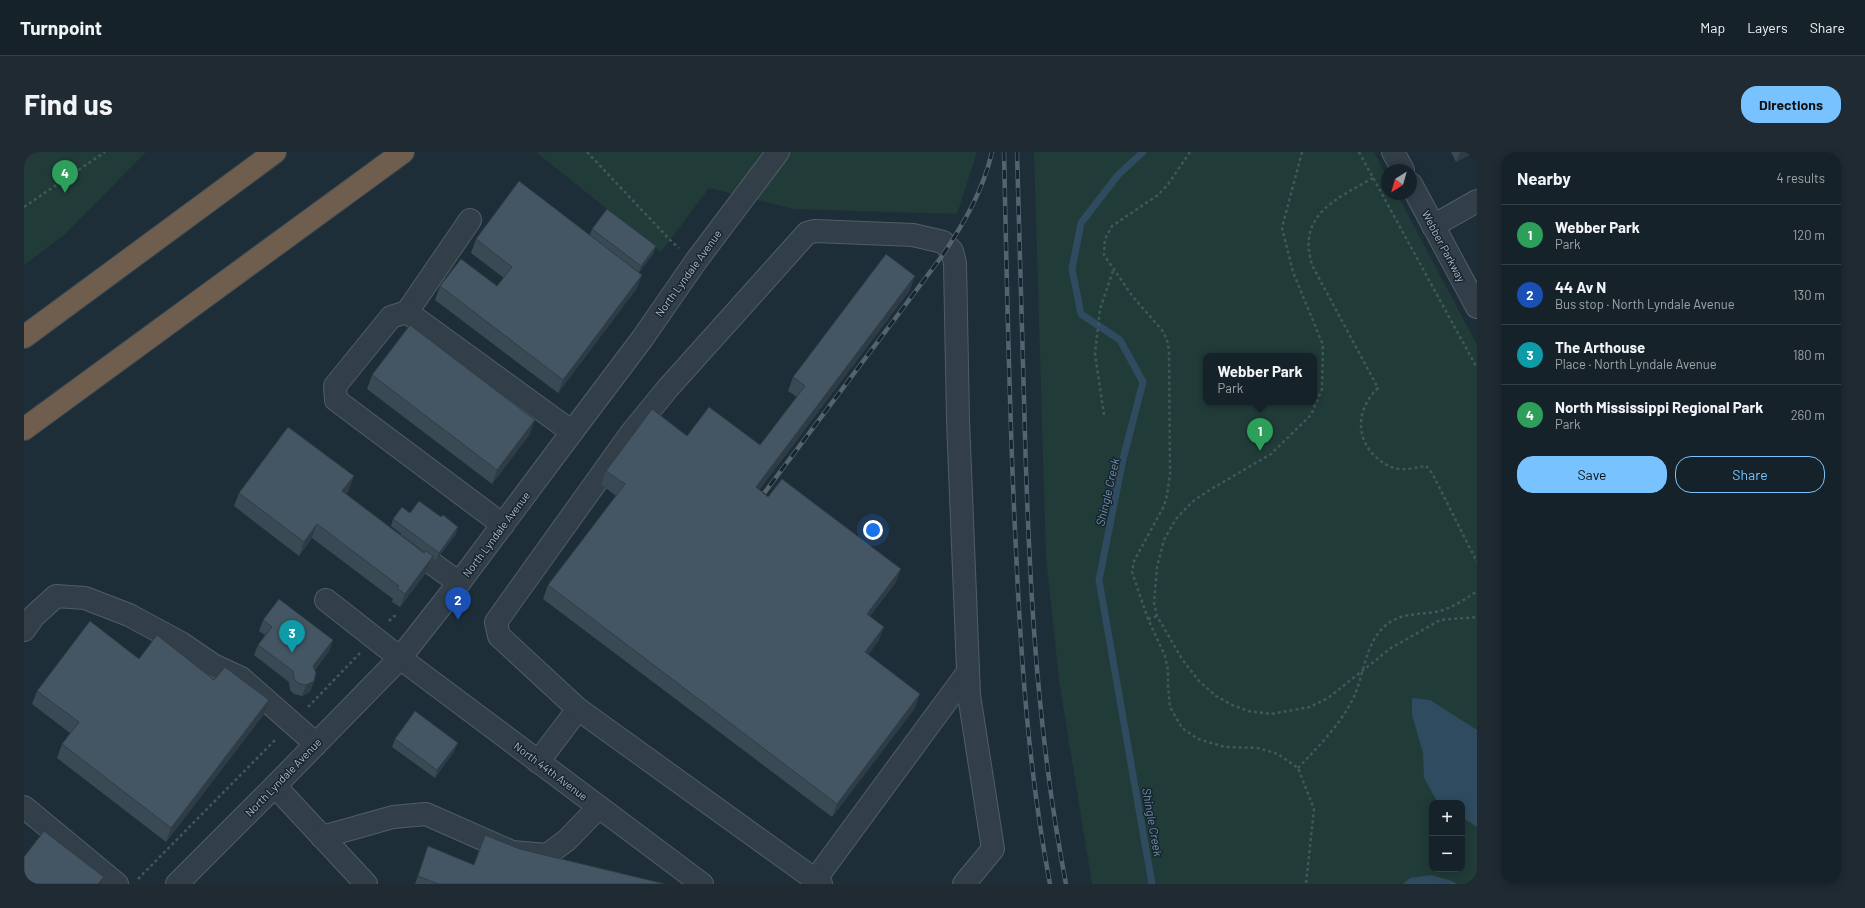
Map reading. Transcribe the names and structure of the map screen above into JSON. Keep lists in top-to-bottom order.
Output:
{
  "streets": {
    "street": ["Webber Parkway", "North Lyndale Avenue", "North 44th Avenue"]
  },
  "crossings": [
    ["North Lyndale Avenue", "North 44th Avenue"]
  ],
  "water": ["Shingle Creek"],
  "north": "bottom left",
  "page": {
    "header": "Turnpoint",
    "nav": ["Map", "Layers", "Share"],
    "buttons": [
      "Directions",
      ["Save", "Share"]
    ],
    "title": "Find us",
    "heading": ["Nearby", "4 results"],
    "pins": [
      "4",
      "1",
      "2",
      "3"
    ],
    "list": [
      {
        "mark": "1",
        "name": "Webber Park",
        "note": "Park",
        "value": "120 m"
      },
      {
        "mark": "2",
        "name": "44 Av N",
        "note": "Bus stop · North Lyndale Avenue",
        "value": "130 m"
      },
      {
        "mark": "3",
        "name": "The Arthouse",
        "note": "Place · North Lyndale Avenue",
        "value": "180 m"
      },
      {
        "mark": "4",
        "name": "North Mississippi Regional Park",
        "note": "Park",
        "value": "260 m"
      }
    ],
    "popup": ["Webber Park", "Park"],
    "map_buttons": ["+", "−"]
  }
}
